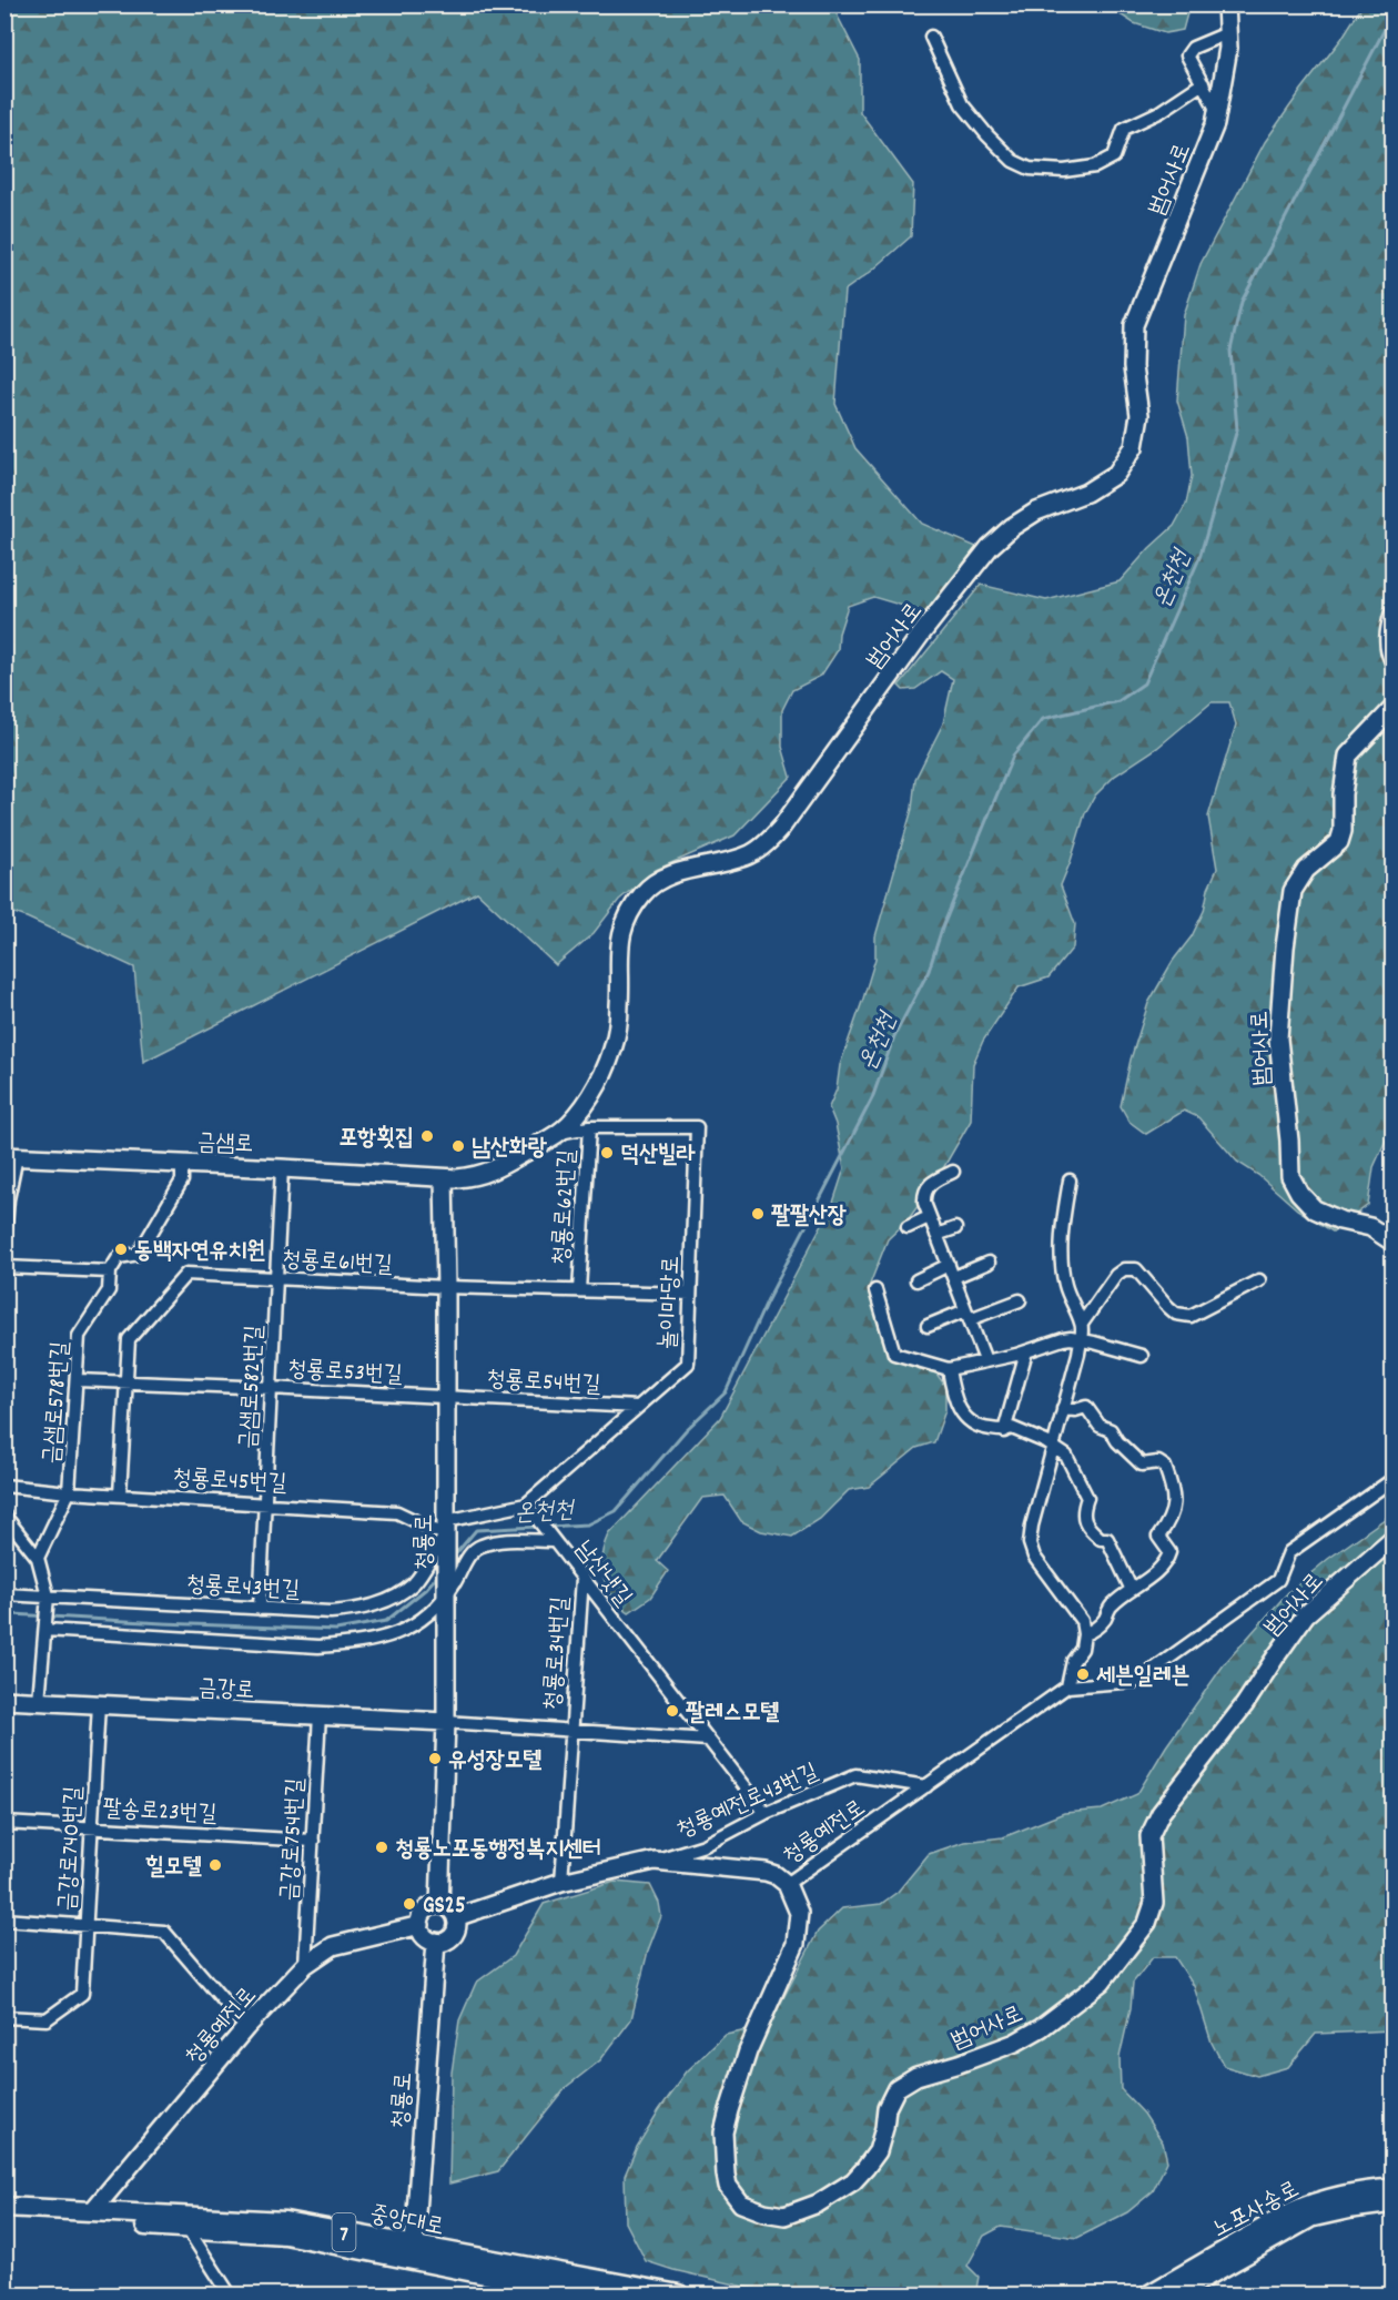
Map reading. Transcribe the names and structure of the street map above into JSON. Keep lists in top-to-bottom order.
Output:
{
  "streets": {
    "main road": ["중앙대로", "7"],
    "street": [
      "범어사로",
      "금샘로",
      "청룡로62번길",
      "청룡로61번길",
      "놀이마당로",
      "청룡로53번길",
      "청룡로54번길",
      "금샘로582번길",
      "금샘로578번길",
      "청룡로45번길",
      "청룡로",
      "남산냇길",
      "청룡로43번길",
      "청룡로34번길",
      "금강로",
      "청룡예전로43번길",
      "팔송로23번길",
      "청룡예전로",
      "금강로754번길",
      "금강로740번길",
      "노포사송로"
    ]
  },
  "crossings": [
    ["범어사로", "금샘로"],
    ["범어사로", "놀이마당로"],
    ["범어사로", "청룡로"],
    ["범어사로", "청룡예전로"],
    ["금샘로", "금샘로582번길"],
    ["금샘로", "청룡로"],
    ["청룡로62번길", "청룡로61번길"],
    ["청룡로62번길", "놀이마당로"],
    ["청룡로62번길", "청룡로"],
    ["청룡로61번길", "청룡로53번길"],
    ["청룡로61번길", "금샘로582번길"],
    ["청룡로61번길", "청룡로"],
    ["놀이마당로", "청룡로54번길"],
    ["놀이마당로", "청룡로45번길"],
    ["놀이마당로", "청룡로"],
    ["놀이마당로", "청룡로43번길"],
    ["청룡로53번길", "청룡로54번길"],
    ["청룡로53번길", "금샘로582번길"],
    ["청룡로53번길", "금샘로578번길"],
    ["청룡로53번길", "청룡로"],
    ["청룡로54번길", "청룡로"],
    ["금샘로582번길", "청룡로45번길"],
    ["금샘로582번길", "청룡로43번길"],
    ["금샘로578번길", "청룡로45번길"],
    ["청룡로45번길", "청룡로"],
    ["청룡로45번길", "청룡로43번길"],
    ["청룡로", "남산냇길"],
    ["청룡로", "청룡로43번길"],
    ["청룡로", "청룡로34번길"],
    ["청룡로", "금강로"],
    ["청룡로", "청룡예전로"],
    ["청룡로", "중앙대로"],
    ["남산냇길", "청룡로34번길"],
    ["남산냇길", "청룡예전로43번길"],
    ["청룡로34번길", "금강로"],
    ["청룡로34번길", "청룡예전로"],
    ["금강로", "금강로754번길"],
    ["금강로", "금강로740번길"],
    ["청룡예전로43번길", "청룡예전로"],
    ["팔송로23번길", "금강로754번길"],
    ["팔송로23번길", "금강로740번길"],
    ["청룡예전로", "금강로754번길"],
    ["청룡예전로", "중앙대로"]
  ],
  "water": ["온천천"],
  "places": [
    "포항횟집",
    "남산화랑",
    "덕산빌라",
    "팔팔산장",
    "동백자연유치원",
    "세븐일레븐",
    "팔레스모텔",
    "유성장모텔",
    "청룡노포동행정복지센터",
    "힐모텔",
    "GS25"
  ]
}
